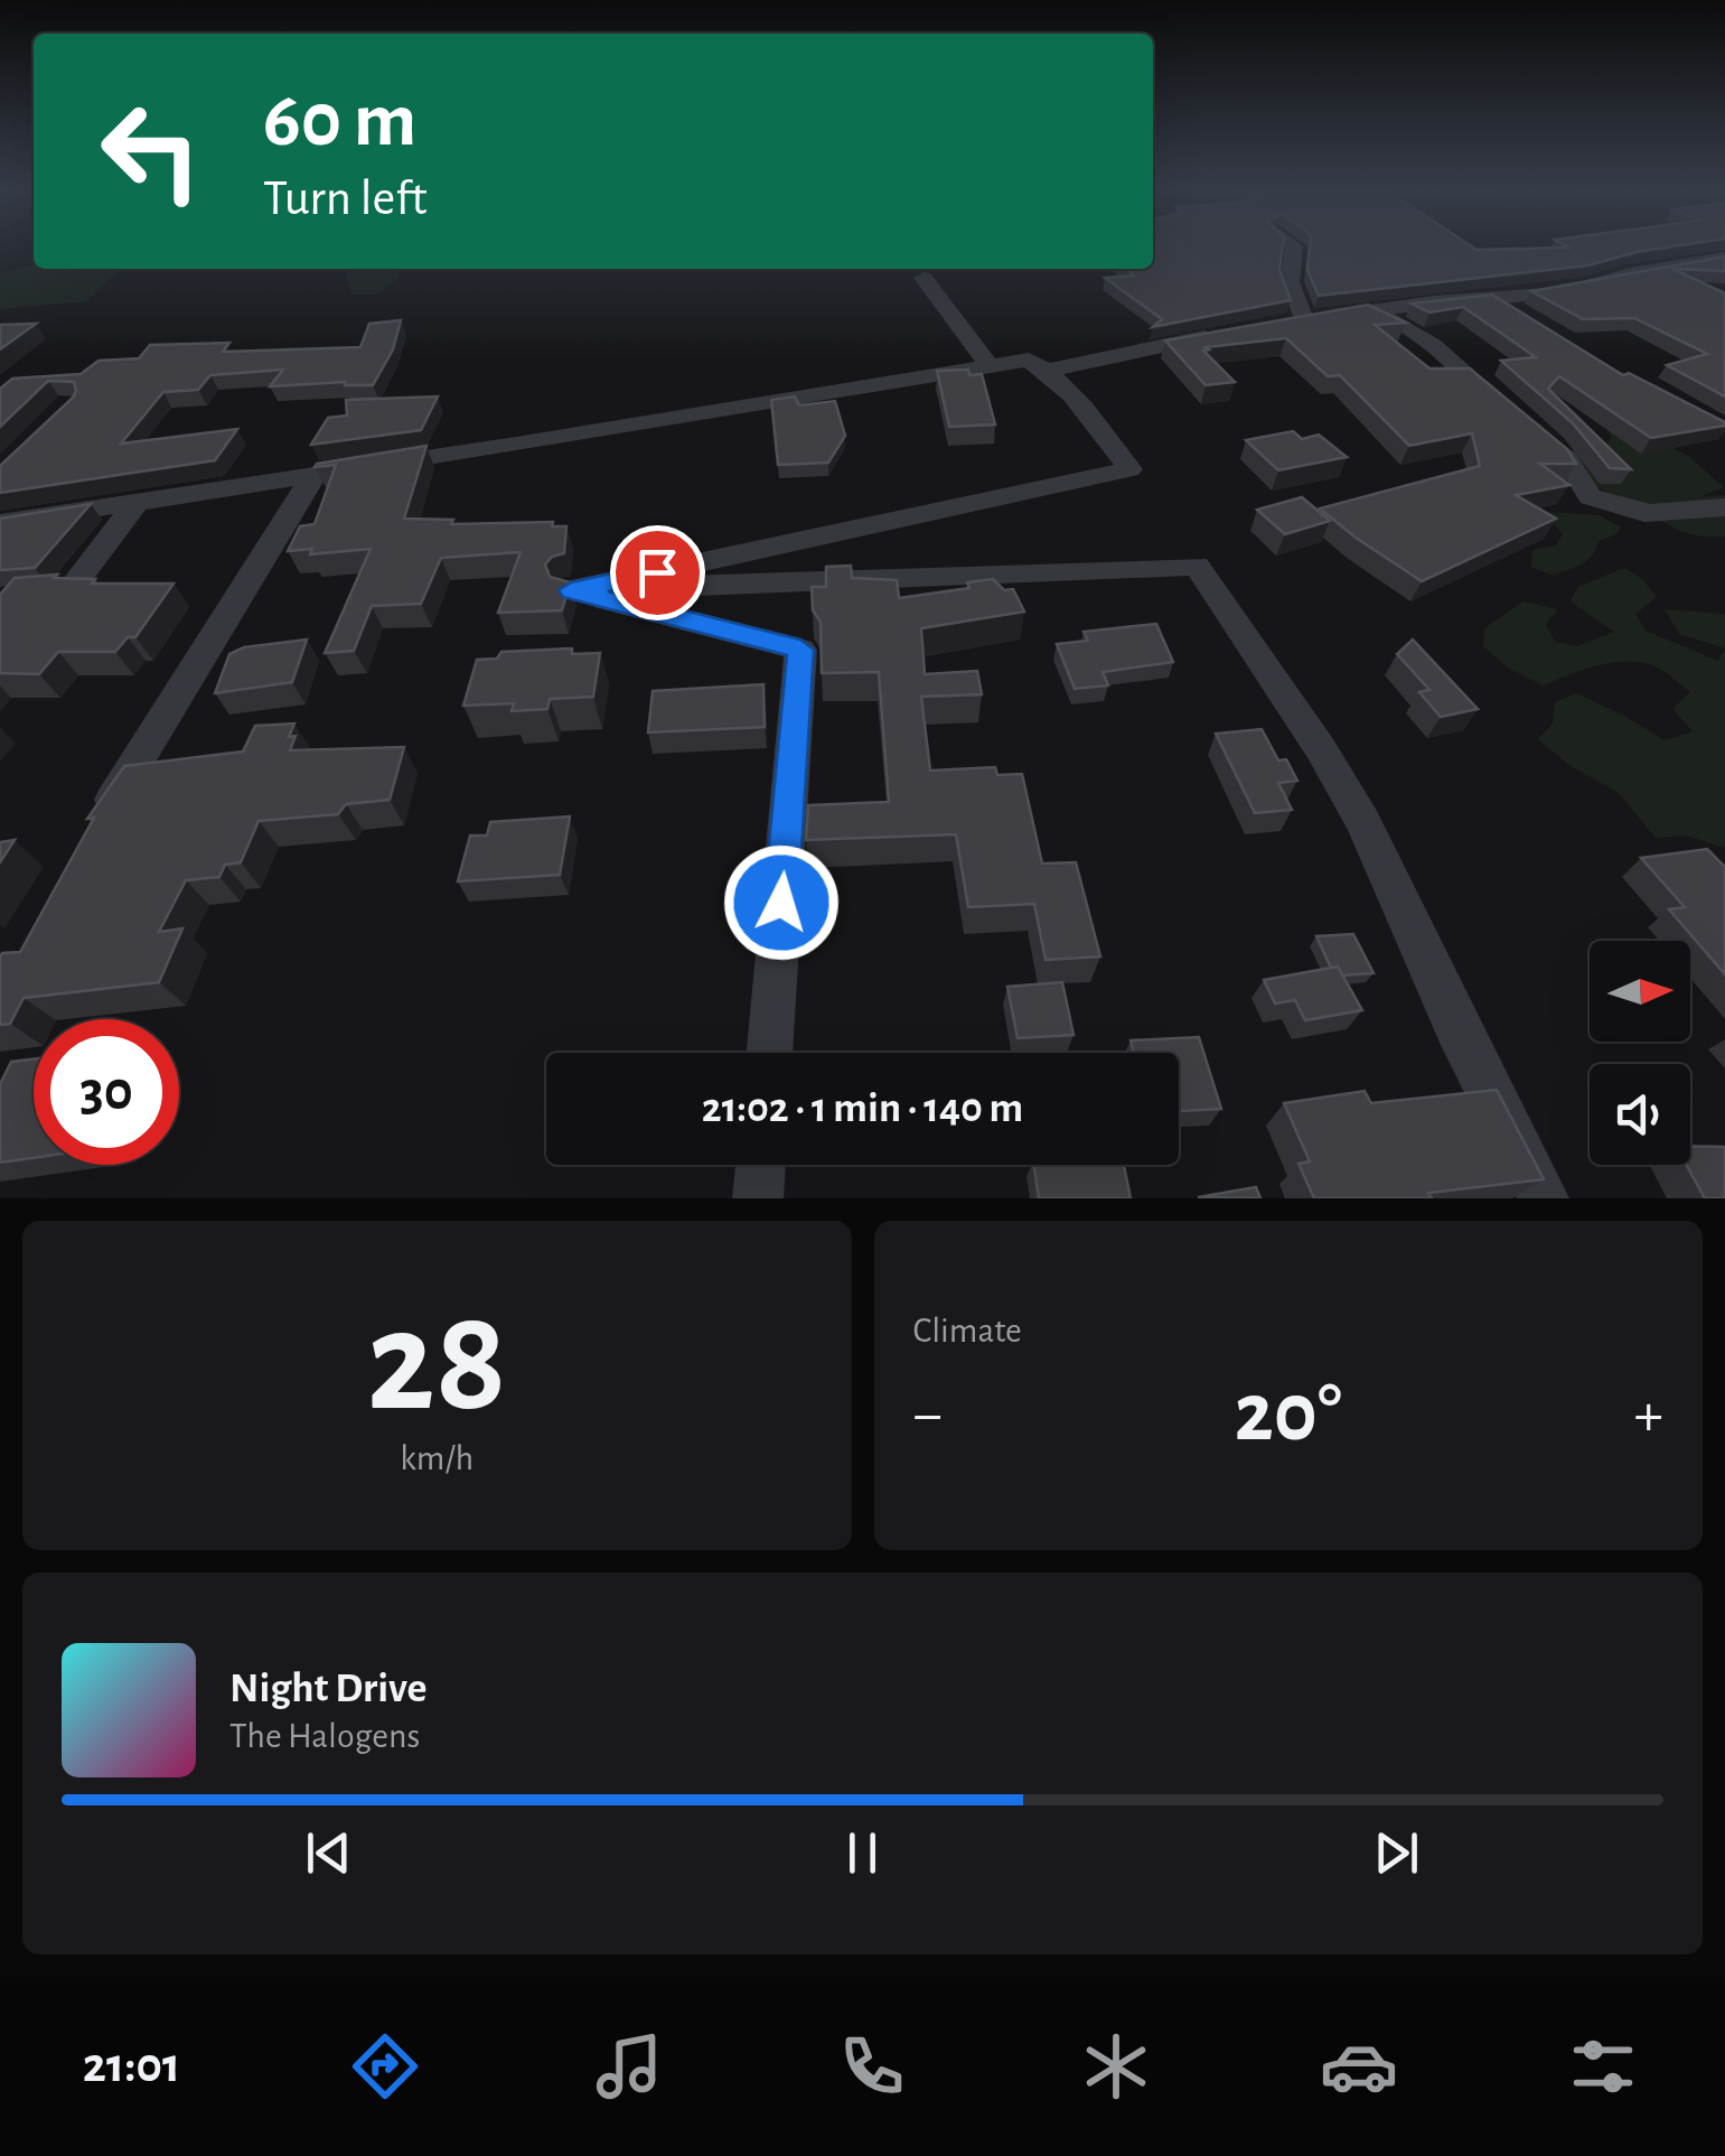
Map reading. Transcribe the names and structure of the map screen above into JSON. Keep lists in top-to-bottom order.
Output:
{
  "north": "right",
  "page": {
    "turn": ["60 m", "Turn left"],
    "limit": "30",
    "trip": "21:02 · 1 min · 140 m",
    "tile": [
      ["28", "km/h"],
      "Climate"
    ],
    "heat": ["−", "20°", "+"],
    "song": ["Night Drive", "The Halogens"],
    "tabs": "21:01"
  }
}
